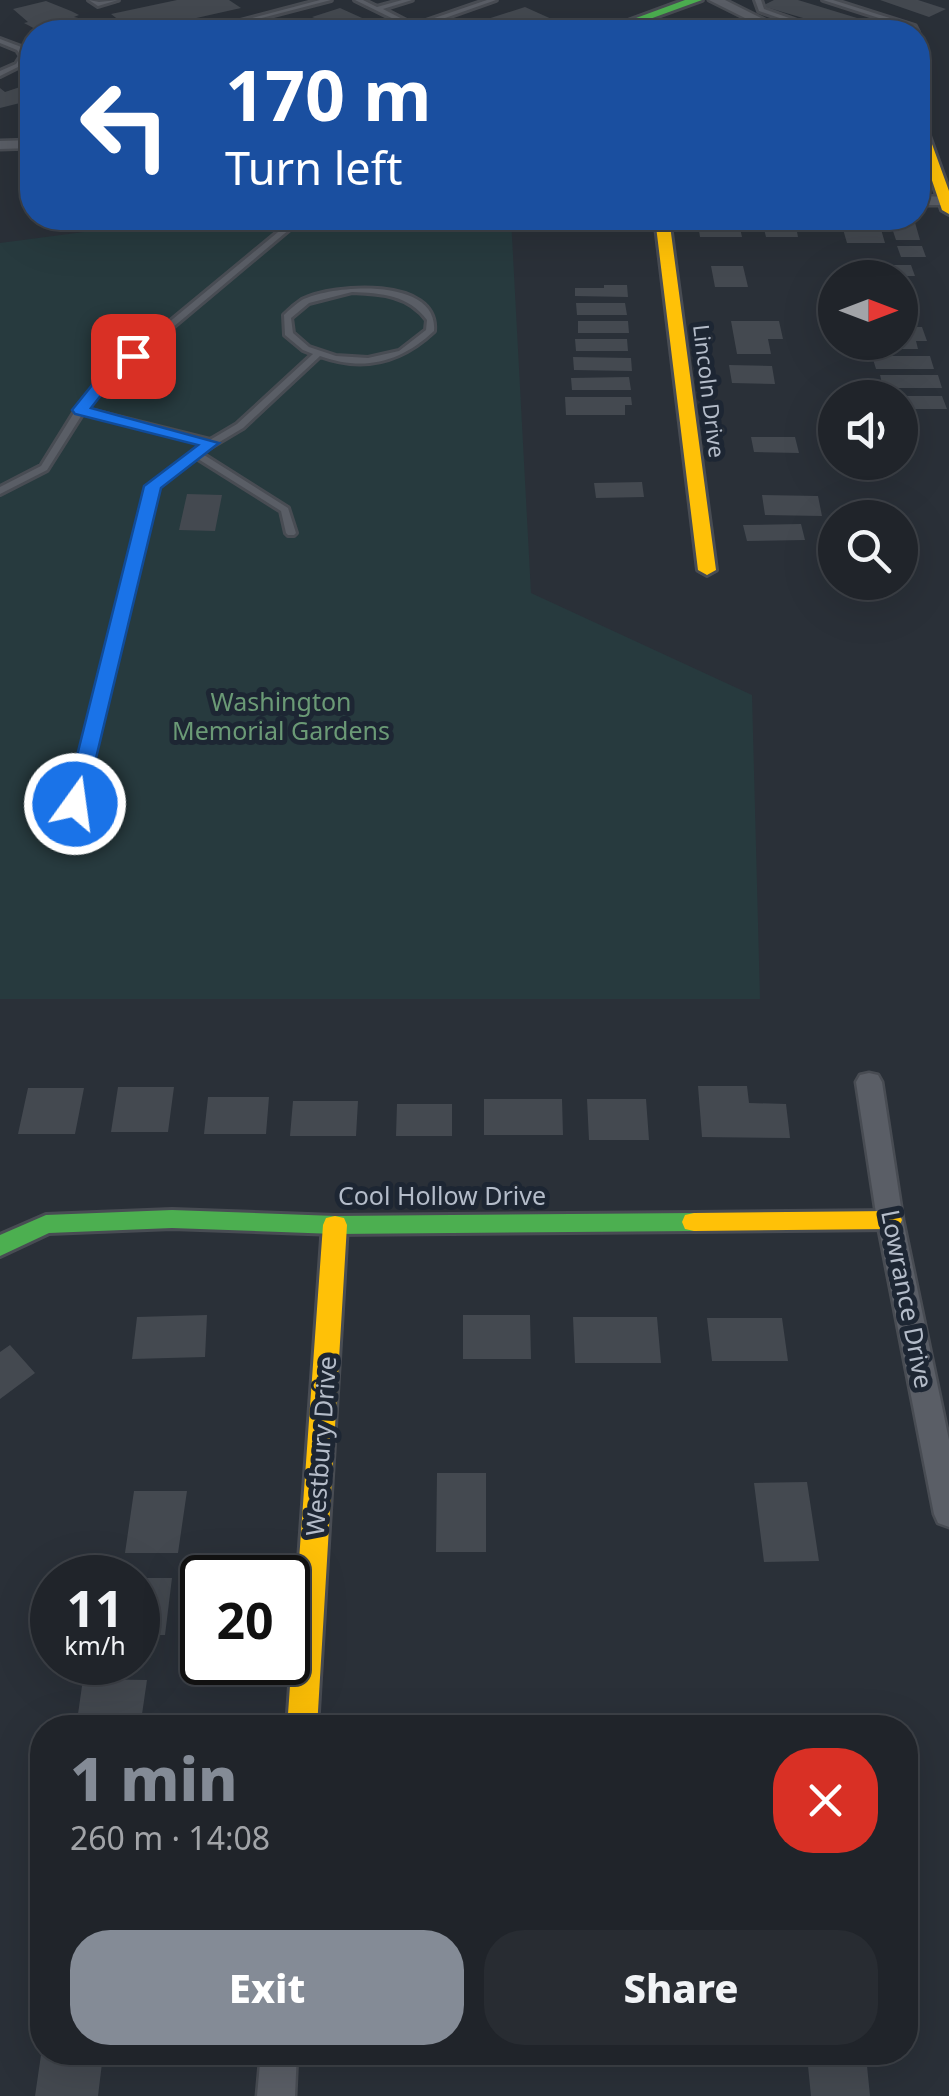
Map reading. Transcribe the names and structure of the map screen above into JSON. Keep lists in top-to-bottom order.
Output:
{
  "streets": {
    "street": [
      "Lincoln Drive",
      "Cool Hollow Drive",
      "Lowrance Drive",
      "Westbury Drive"
    ]
  },
  "crossings": [
    ["Cool Hollow Drive", "Lowrance Drive"],
    ["Cool Hollow Drive", "Westbury Drive"]
  ],
  "parks": ["Washington Memorial Gardens"],
  "north": "right",
  "page": {
    "turn": ["170 m", "Turn left"],
    "speed": "11 km/h",
    "limit": "20",
    "heading": ["1 min", "260 m · 14:08"],
    "buttons": ["Exit", "Share"]
  }
}
